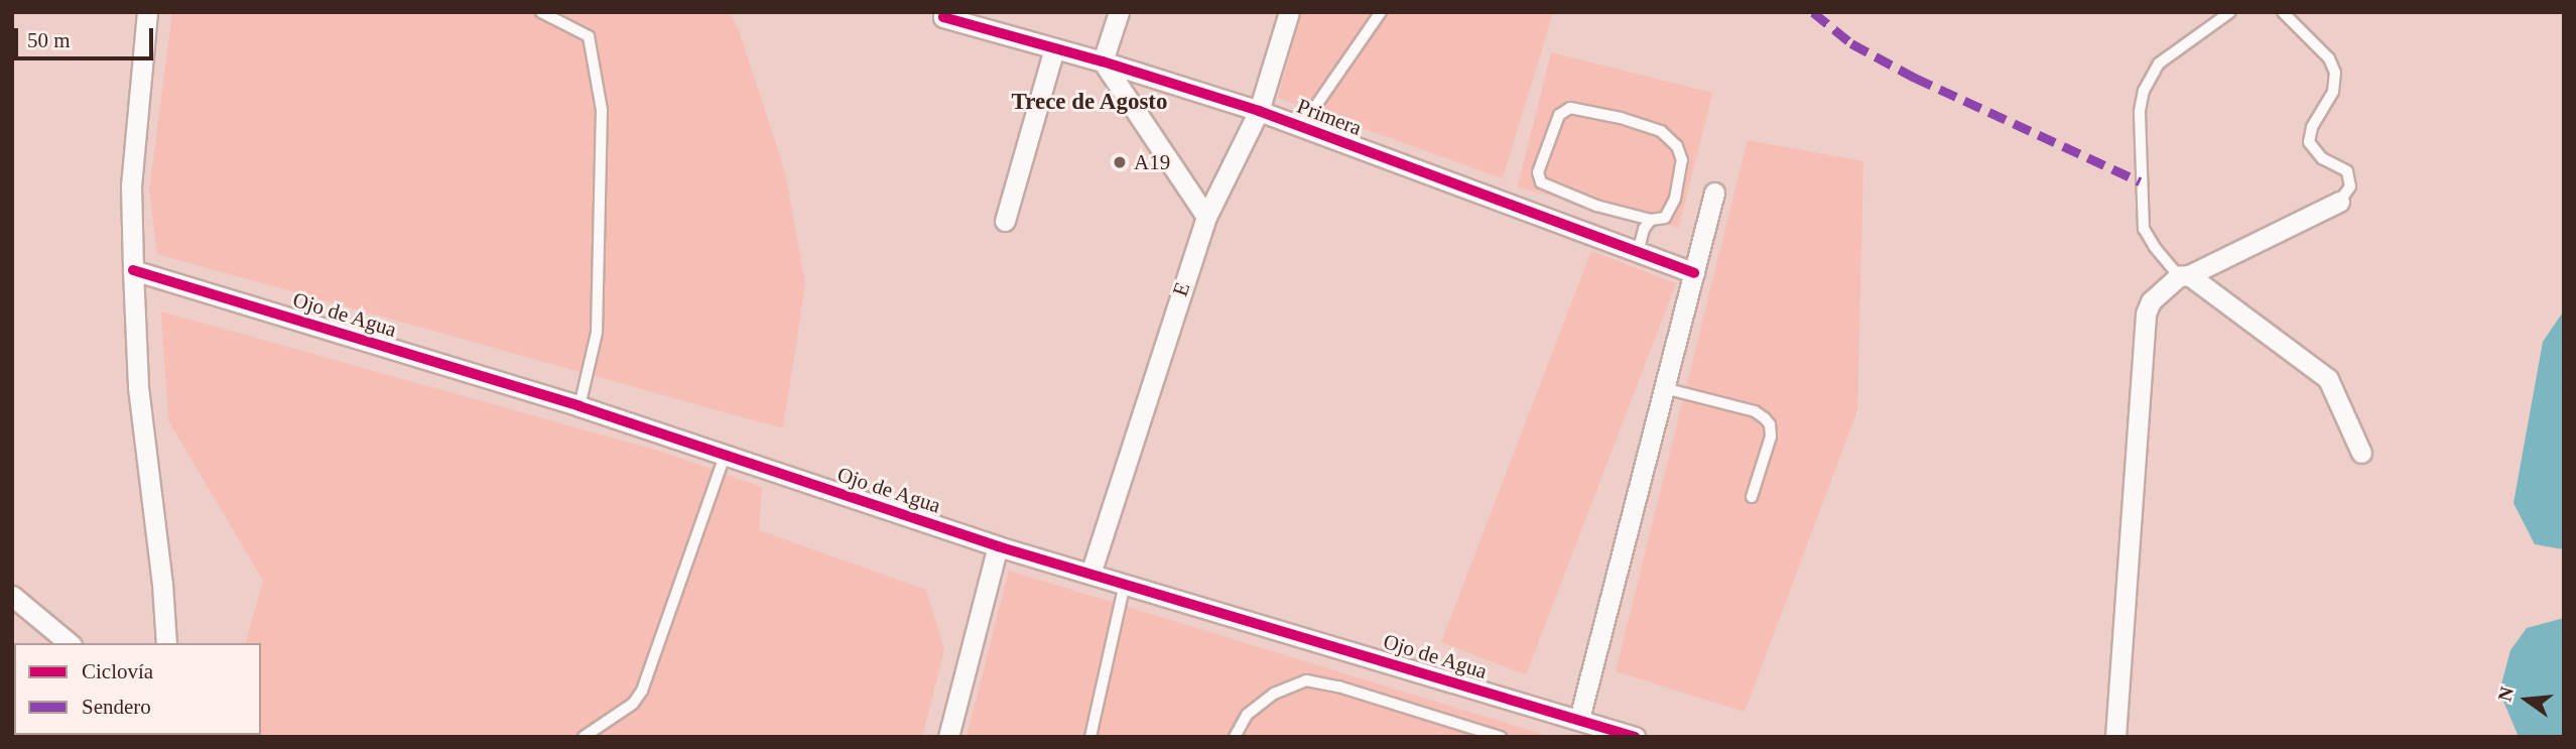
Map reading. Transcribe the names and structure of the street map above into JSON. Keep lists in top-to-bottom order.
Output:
{
  "streets": {
    "street": ["Primera", "E", "Ojo de Agua"]
  },
  "crossings": [
    ["Primera", "E"],
    ["E", "Ojo de Agua"]
  ],
  "districts": ["Trece de Agosto"],
  "places": ["A19"],
  "legend": ["Ciclovía", "Sendero"],
  "scale_bar": "50 m",
  "north": "left"
}
